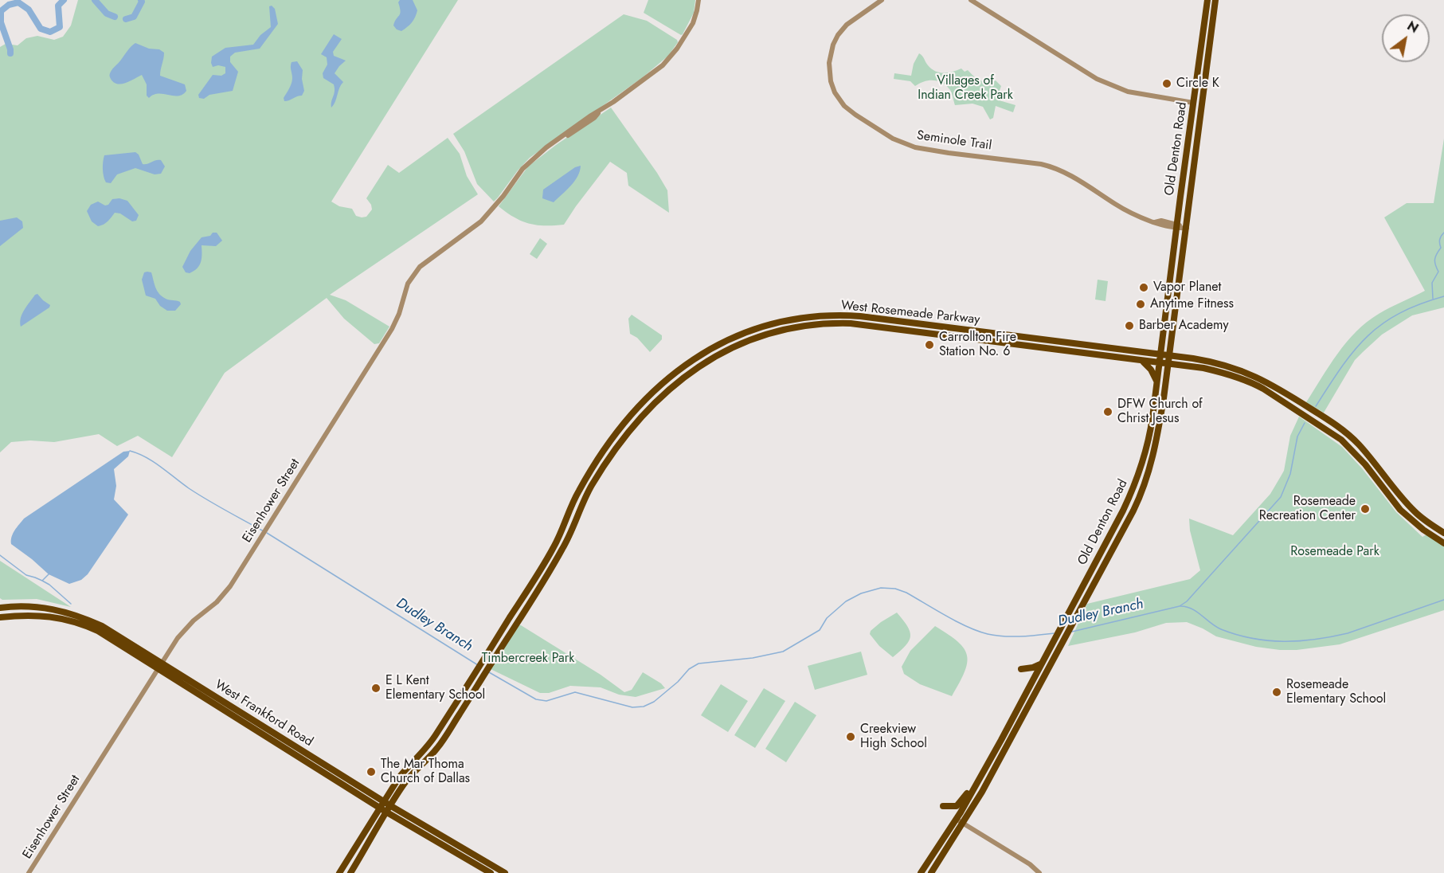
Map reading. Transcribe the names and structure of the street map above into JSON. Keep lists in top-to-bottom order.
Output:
{
  "streets": {
    "main road": ["Old Denton Road", "West Rosemeade Parkway", "West Frankford Road"],
    "street": ["Seminole Trail", "Eisenhower Street"]
  },
  "crossings": [
    ["Seminole Trail", "Old Denton Road"],
    ["Old Denton Road", "West Rosemeade Parkway"],
    ["West Rosemeade Parkway", "West Frankford Road"],
    ["Eisenhower Street", "West Frankford Road"]
  ],
  "water": ["Dudley Branch"],
  "parks": ["Villages of Indian Creek Park", "Rosemeade Park", "Timbercreek Park"],
  "places": [
    "Circle K",
    "Vapor Planet",
    "Anytime Fitness",
    "Barber Academy",
    "Carrollton Fire Station No. 6",
    "DFW Church of Christ Jesus",
    "Rosemeade Recreation Center",
    "E L Kent Elementary School",
    "Rosemeade Elementary School",
    "Creekview High School",
    "The Mar Thoma Church of Dallas"
  ],
  "north": "top right"
}
